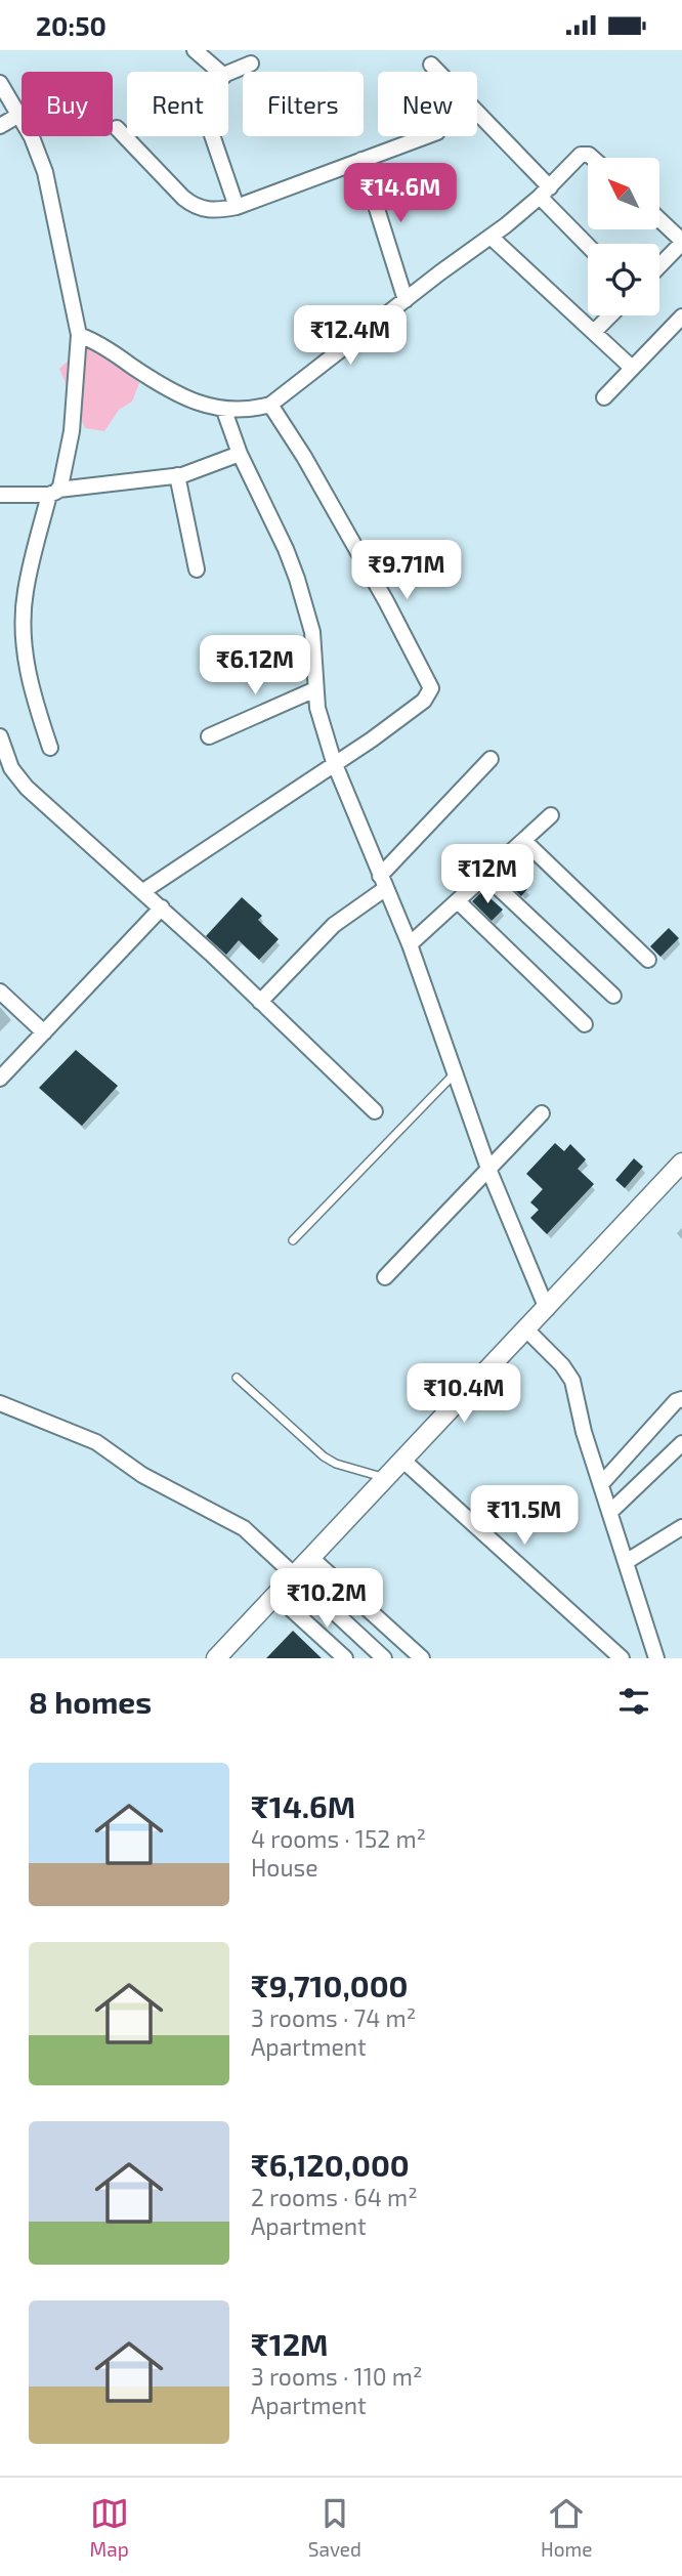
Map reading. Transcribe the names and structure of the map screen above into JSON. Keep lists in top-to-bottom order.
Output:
{
  "north": "top left",
  "page": {
    "status": "20:50",
    "chip": [
      "Buy",
      "Rent",
      "Filters",
      "New"
    ],
    "price": [
      "₹14.6M",
      "₹12.4M",
      "₹9.71M",
      "₹6.12M",
      "₹12M",
      "₹10.4M",
      "₹11.5M",
      "₹10.2M"
    ],
    "heading": "8 homes",
    "list": [
      {
        "name": "₹14.6M",
        "note": "4 rooms · 152 m² · House"
      },
      {
        "name": "₹9,710,000",
        "note": "3 rooms · 74 m² · Apartment"
      },
      {
        "name": "₹6,120,000",
        "note": "2 rooms · 64 m² · Apartment"
      },
      {
        "name": "₹12M",
        "note": "3 rooms · 110 m² · Apartment"
      }
    ],
    "tabs": ["Map", "Saved", "Home"]
  }
}
